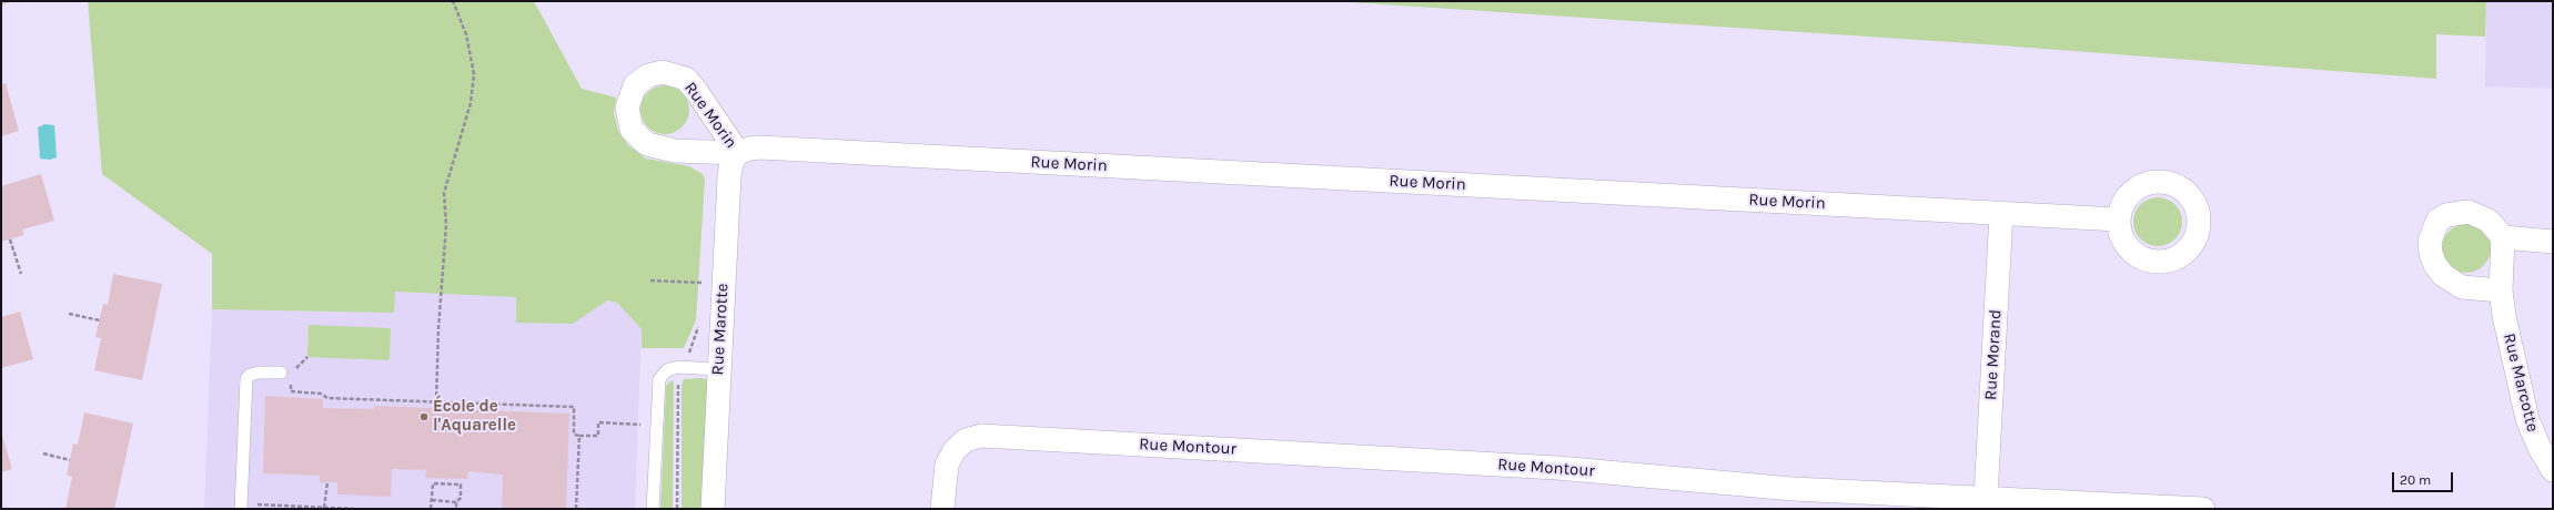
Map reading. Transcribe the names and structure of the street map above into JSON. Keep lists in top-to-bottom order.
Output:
{
  "streets": {
    "street": [
      "Rue Morin",
      "Rue Marotte",
      "Rue Morand",
      "Rue Marcotte",
      "Rue Montour"
    ]
  },
  "crossings": [
    ["Rue Morin", "Rue Marotte"],
    ["Rue Morin", "Rue Morand"],
    ["Rue Morand", "Rue Montour"]
  ],
  "places": ["École de l'Aquarelle"],
  "scale_bar": "20 m"
}
